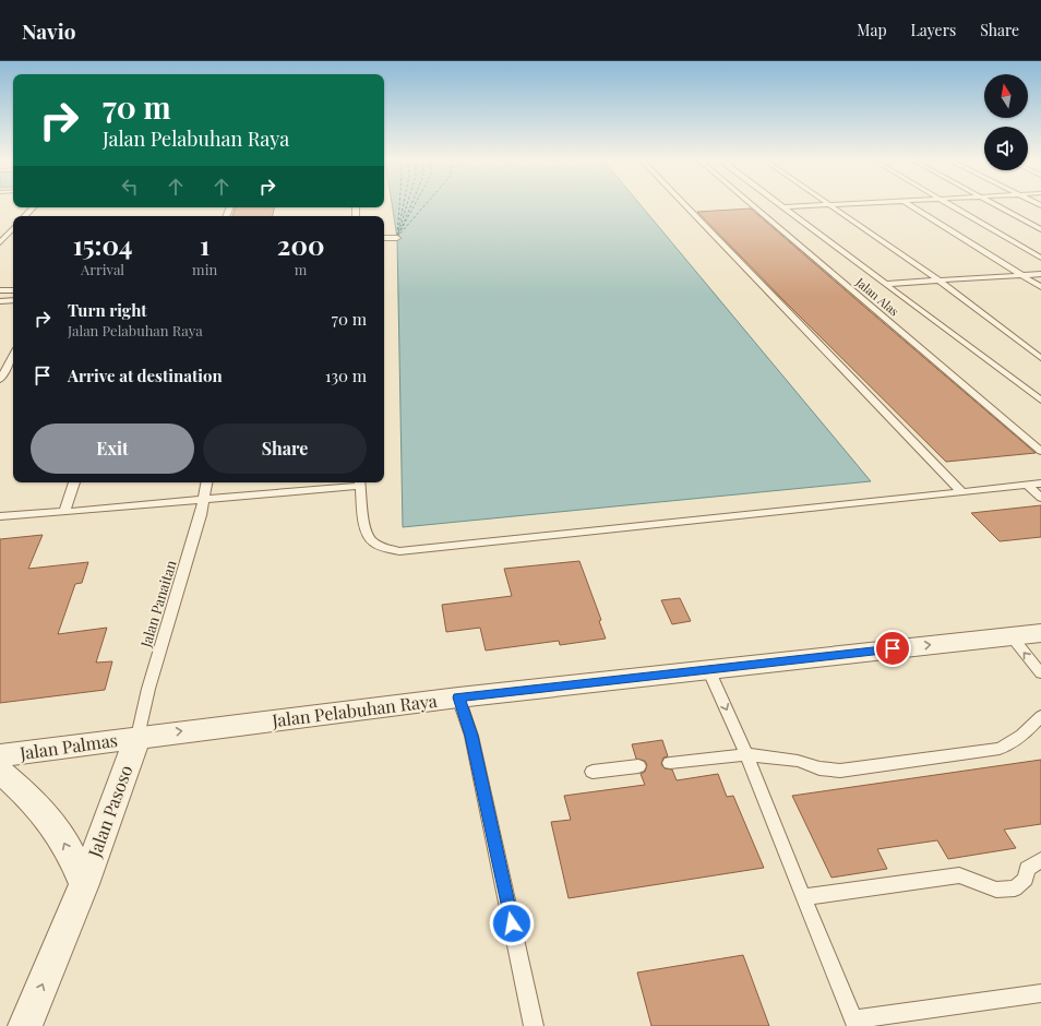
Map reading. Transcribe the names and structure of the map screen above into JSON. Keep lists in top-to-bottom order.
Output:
{
  "streets": {
    "street": ["Jalan Pelabuhan Raya", "Jalan Palmas", "Jalan Pasoso"],
    "lane": ["Jalan Alas", "Jalan Panaitan"]
  },
  "crossings": [
    ["Jalan Panaitan", "Jalan Pelabuhan Raya"],
    ["Jalan Panaitan", "Jalan Palmas"],
    ["Jalan Panaitan", "Jalan Pasoso"],
    ["Jalan Pelabuhan Raya", "Jalan Palmas"],
    ["Jalan Pelabuhan Raya", "Jalan Pasoso"],
    ["Jalan Palmas", "Jalan Pasoso"]
  ],
  "one_way": ["Jalan Pelabuhan Raya"],
  "north": "top",
  "page": {
    "header": "Navio",
    "nav": ["Map", "Layers", "Share"],
    "turn": ["70 m", "Jalan Pelabuhan Raya"],
    "eta": [
      "15:04",
      "Arrival",
      "1",
      "min",
      "200",
      "m"
    ],
    "list": [
      {
        "name": "Turn right",
        "note": "Jalan Pelabuhan Raya",
        "value": "70 m"
      },
      {
        "name": "Arrive at destination",
        "value": "130 m"
      }
    ],
    "buttons": ["Exit", "Share"]
  }
}
